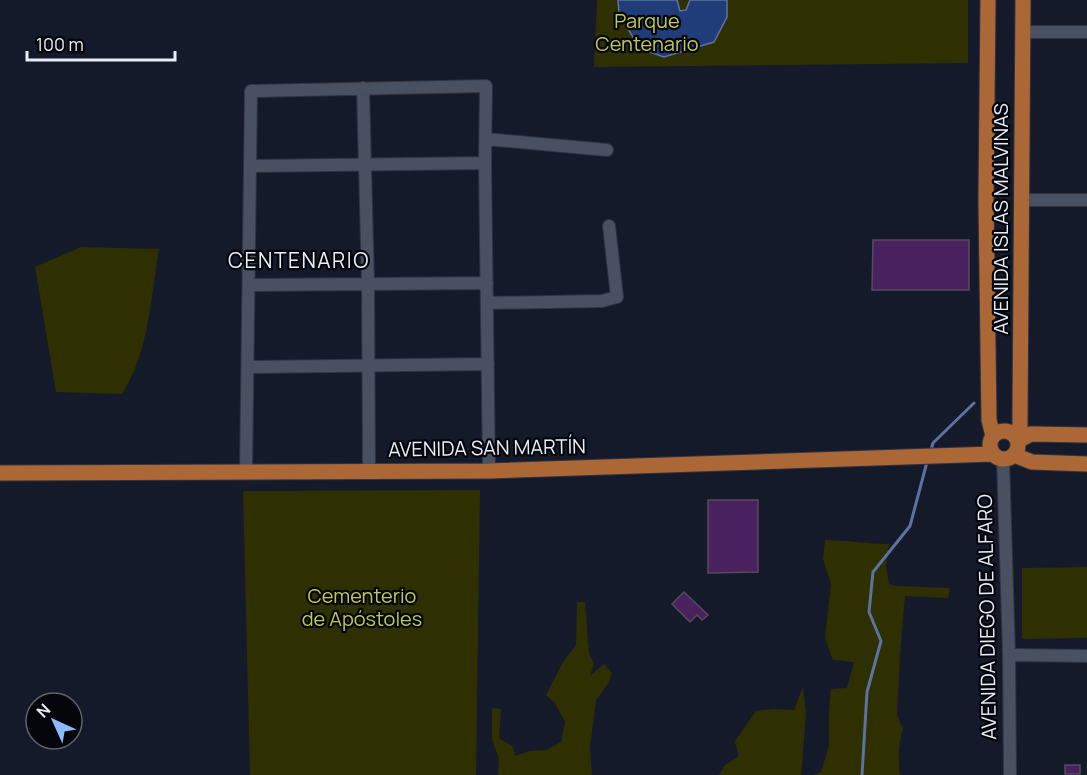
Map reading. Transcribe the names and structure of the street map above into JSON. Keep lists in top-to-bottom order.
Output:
{
  "streets": {
    "main road": ["AVENIDA ISLAS MALVINAS", "AVENIDA SAN MARTÍN"],
    "street": ["AVENIDA DIEGO DE ALFARO"]
  },
  "crossings": [
    ["AVENIDA ISLAS MALVINAS", "AVENIDA SAN MARTÍN"],
    ["AVENIDA ISLAS MALVINAS", "AVENIDA DIEGO DE ALFARO"],
    ["AVENIDA SAN MARTÍN", "AVENIDA DIEGO DE ALFARO"]
  ],
  "districts": ["CENTENARIO"],
  "parks": ["Parque Centenario", "Cementerio de Apóstoles"],
  "scale_bar": "100 m",
  "north": "top left"
}
